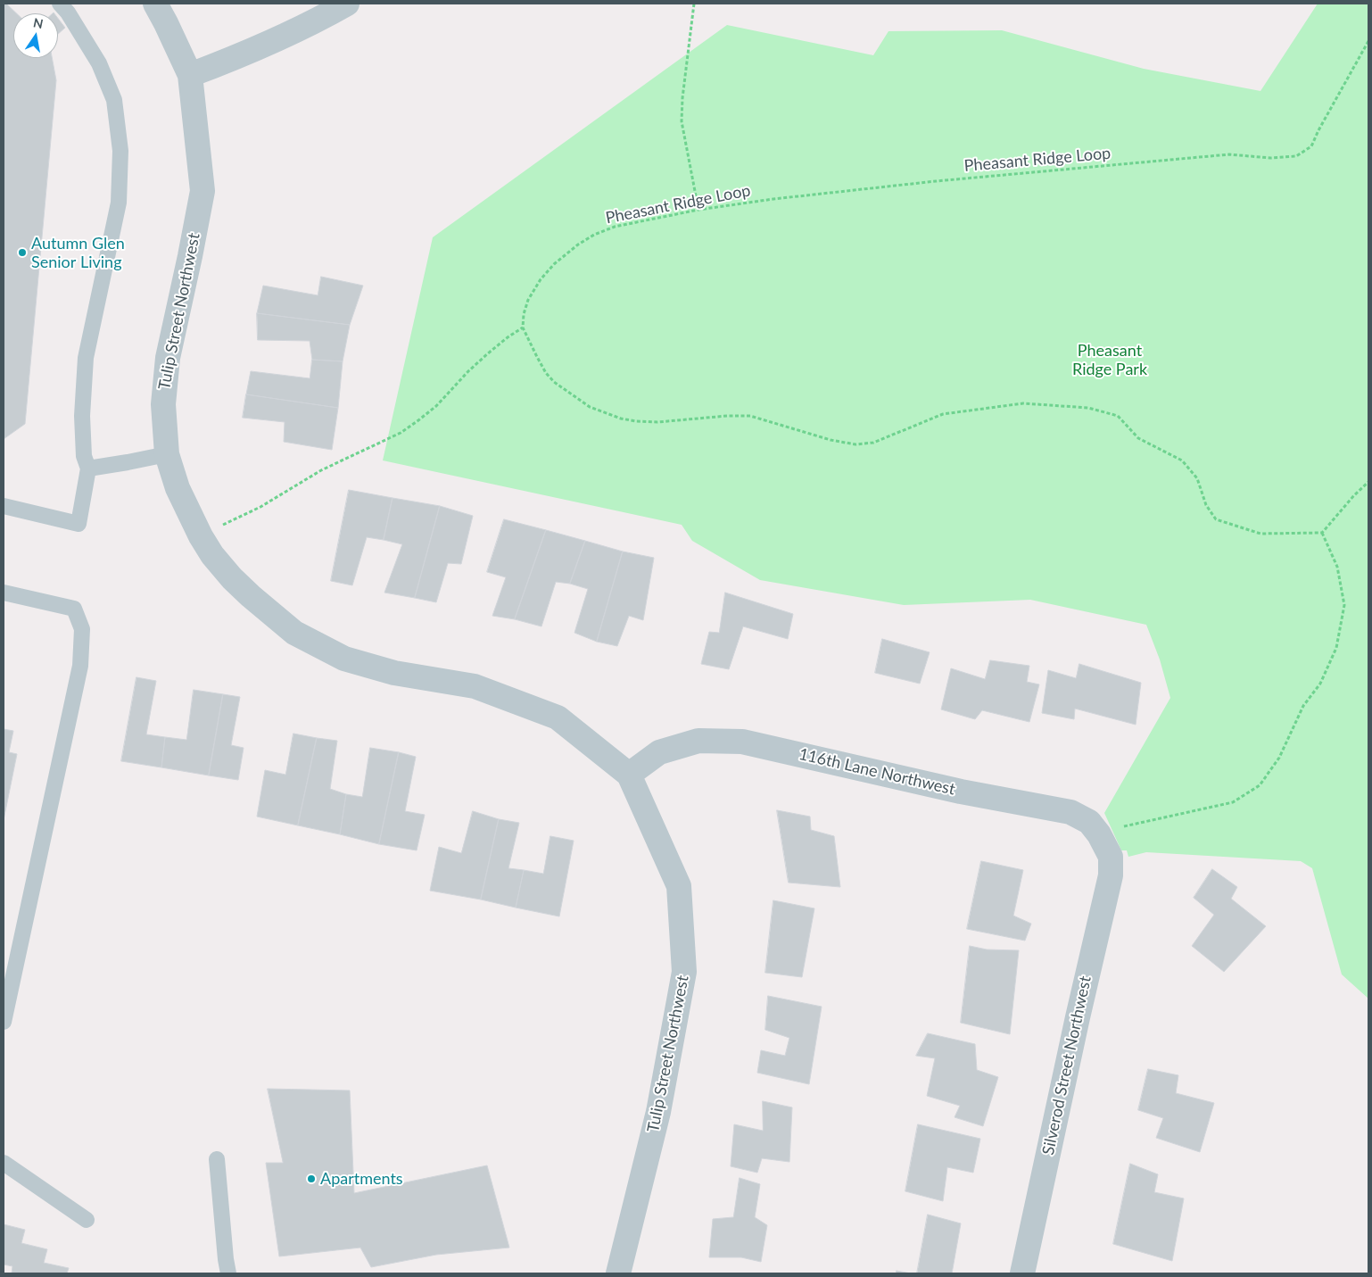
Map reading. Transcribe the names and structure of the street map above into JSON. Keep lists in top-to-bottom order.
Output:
{
  "streets": {
    "street": ["Tulip Street Northwest", "116th Lane Northwest", "Silverod Street Northwest"],
    "path": ["Pheasant Ridge Loop"]
  },
  "crossings": [
    ["Tulip Street Northwest", "116th Lane Northwest"],
    ["116th Lane Northwest", "Silverod Street Northwest"]
  ],
  "parks": ["Pheasant Ridge Park"],
  "places": ["Autumn Glen Senior Living", "Apartments"],
  "north": "top"
}
